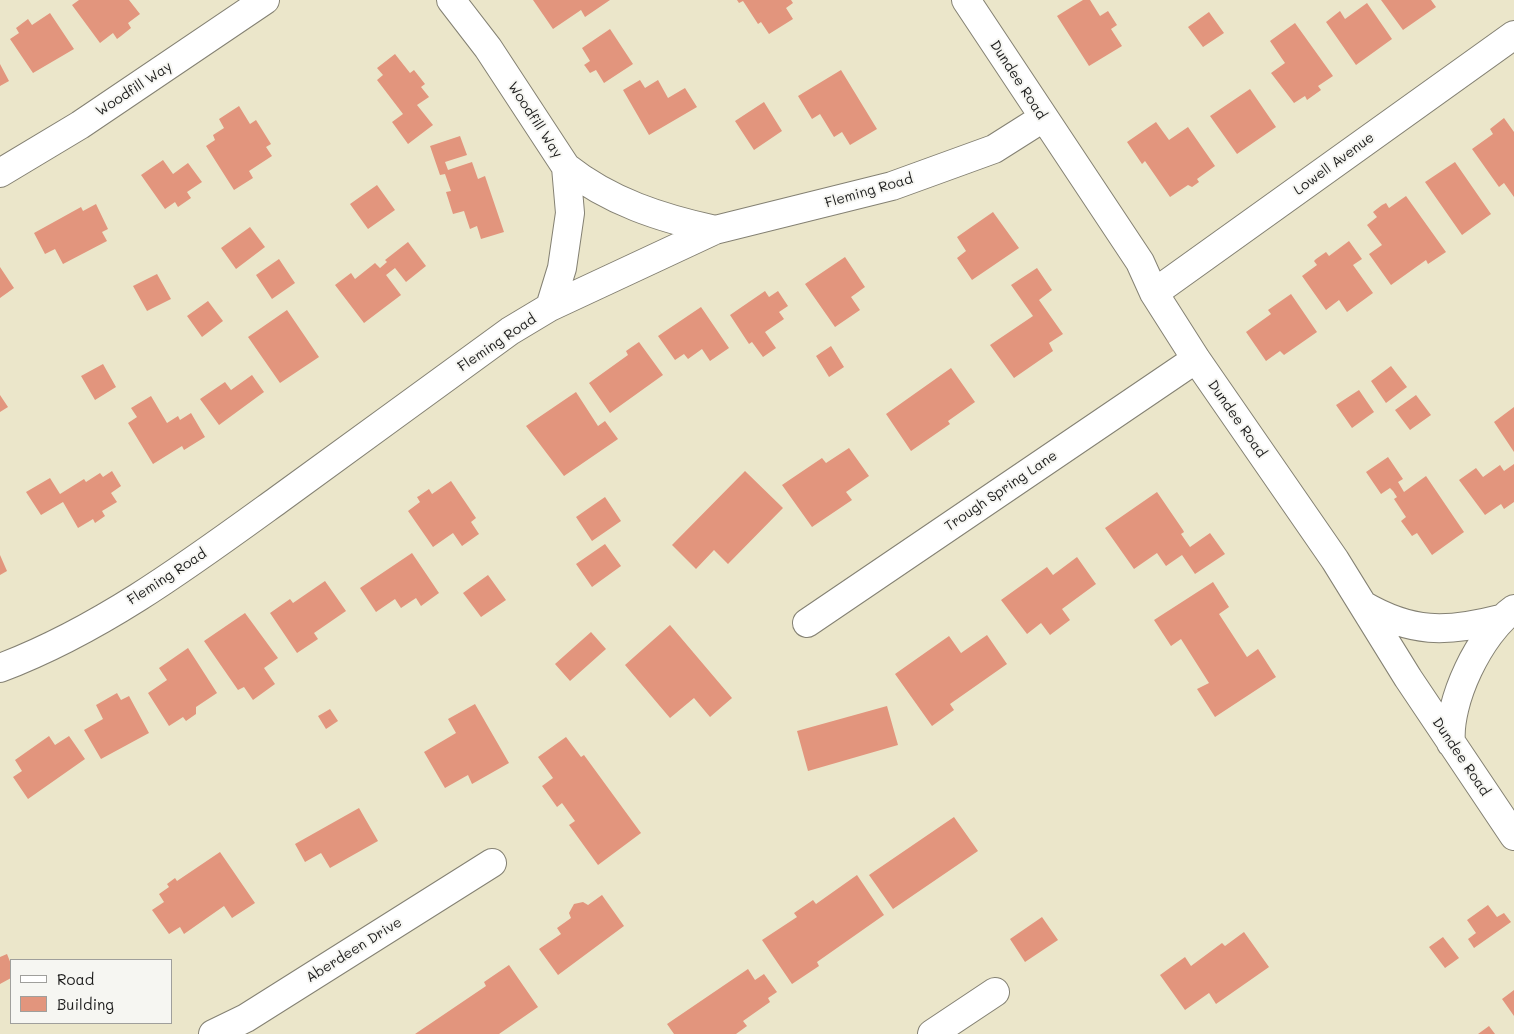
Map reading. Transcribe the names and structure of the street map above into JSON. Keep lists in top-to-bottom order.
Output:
{
  "streets": {
    "street": [
      "Dundee Road",
      "Woodfill Way",
      "Lowell Avenue",
      "Fleming Road",
      "Trough Spring Lane",
      "Aberdeen Drive"
    ]
  },
  "crossings": [
    ["Dundee Road", "Lowell Avenue"],
    ["Dundee Road", "Fleming Road"],
    ["Dundee Road", "Trough Spring Lane"],
    ["Woodfill Way", "Fleming Road"]
  ],
  "legend": ["Road", "Building"]
}
